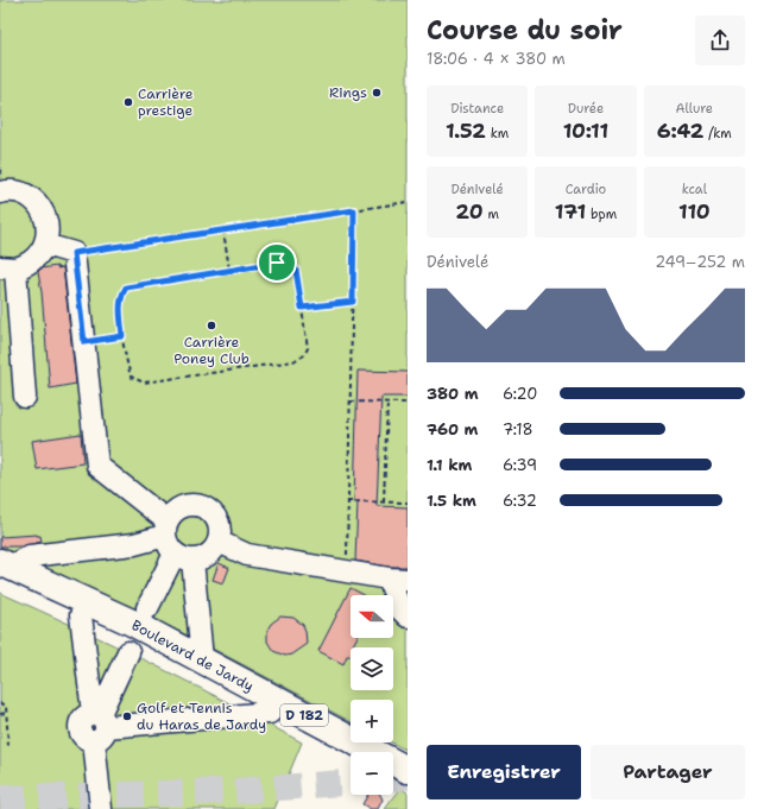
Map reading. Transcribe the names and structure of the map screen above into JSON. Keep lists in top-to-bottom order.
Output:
{
  "streets": {
    "main road": ["Boulevard de Jardy", "D 182"]
  },
  "places": [
    "Rings",
    "Carrière prestige",
    "Carrière Poney Club",
    "Golf et Tennis du Haras de Jardy"
  ],
  "north": "left",
  "page": {
    "heading": ["Course du soir", "18:06 · 4 × 380 m"],
    "stats": [
      ["Distance", "1.52 km"],
      ["Durée", "10:11"],
      ["Allure", "6:42 /km"],
      ["Dénivelé", "20 m"],
      ["Cardio", "171 bpm"],
      ["kcal", "110"]
    ],
    "chart": ["Dénivelé", "249–252 m"],
    "list": [
      {
        "name": "380 m",
        "note": "6:20"
      },
      {
        "name": "760 m",
        "note": "7:18"
      },
      {
        "name": "1.1 km",
        "note": "6:39"
      },
      {
        "name": "1.5 km",
        "note": "6:32"
      }
    ],
    "map_buttons": ["+", "−"],
    "buttons": ["Enregistrer", "Partager"]
  }
}
